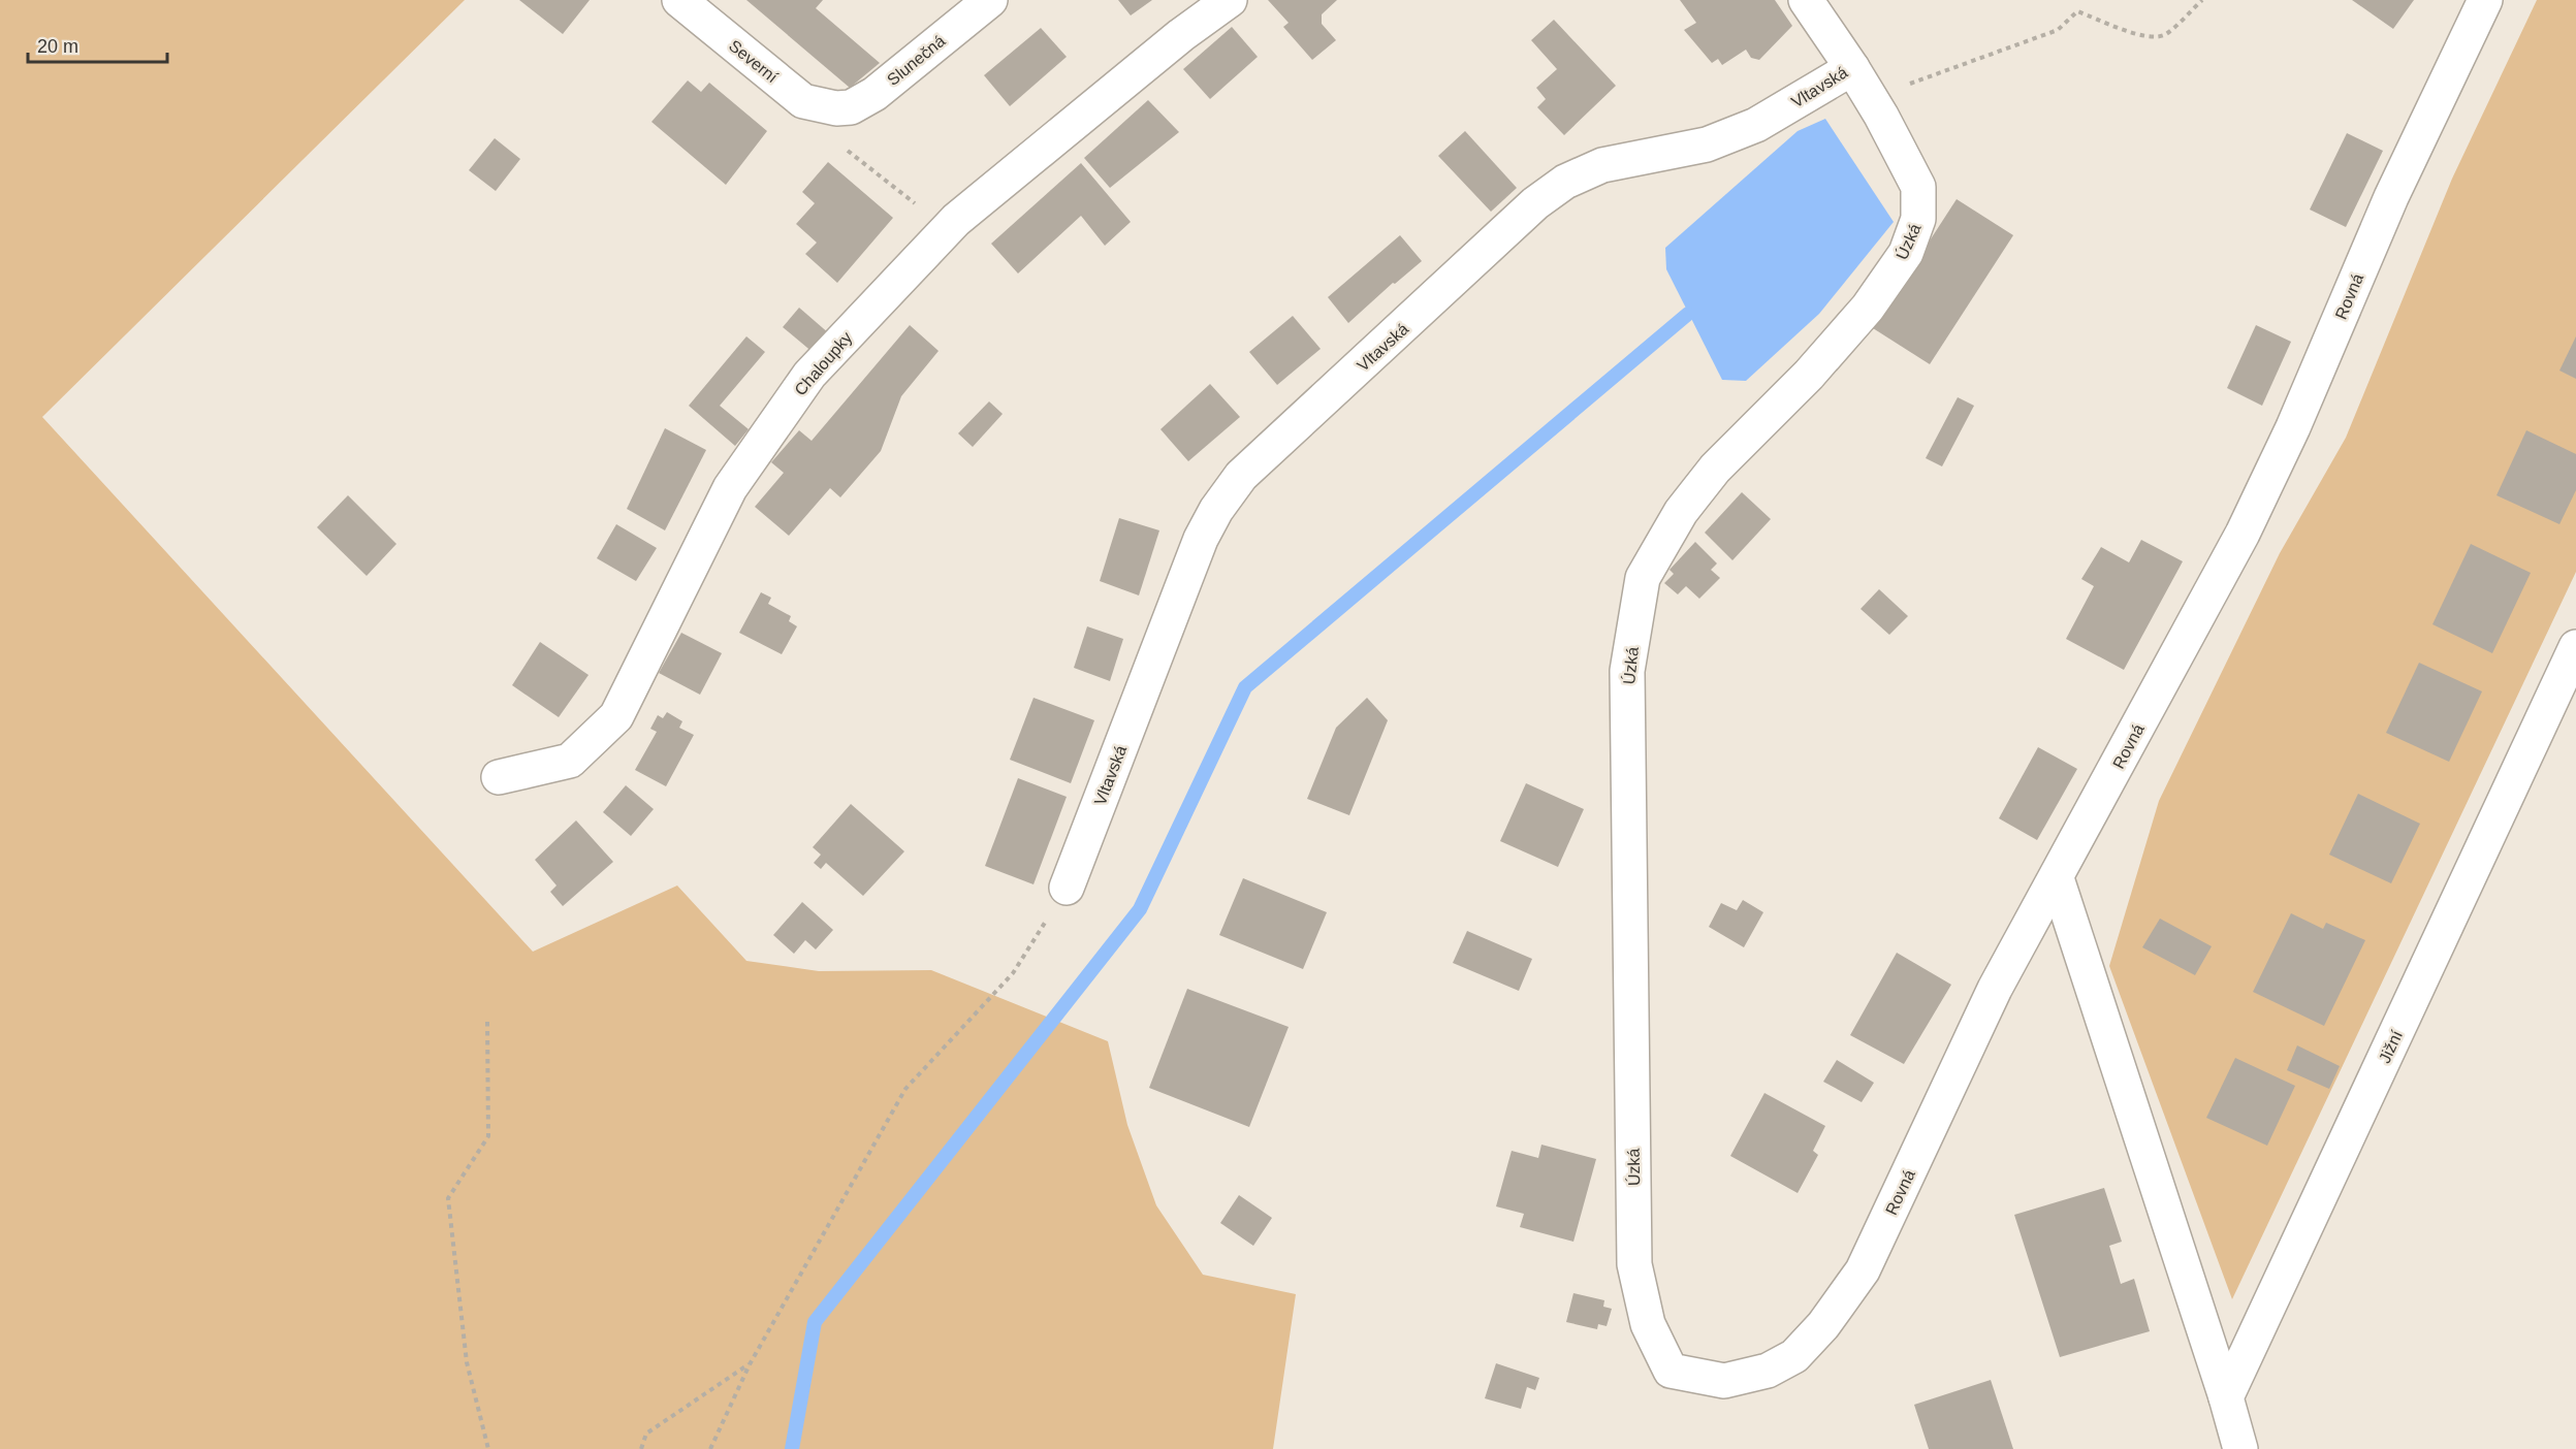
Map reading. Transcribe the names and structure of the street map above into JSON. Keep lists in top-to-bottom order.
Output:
{
  "streets": {
    "street": [
      "Slunečná",
      "Severní",
      "Vltavská",
      "Úzká",
      "Rovná",
      "Chaloupky",
      "Jižní"
    ]
  },
  "crossings": [
    ["Slunečná", "Severní"],
    ["Vltavská", "Úzká"],
    ["Úzká", "Rovná"]
  ],
  "scale_bar": "20 m"
}
